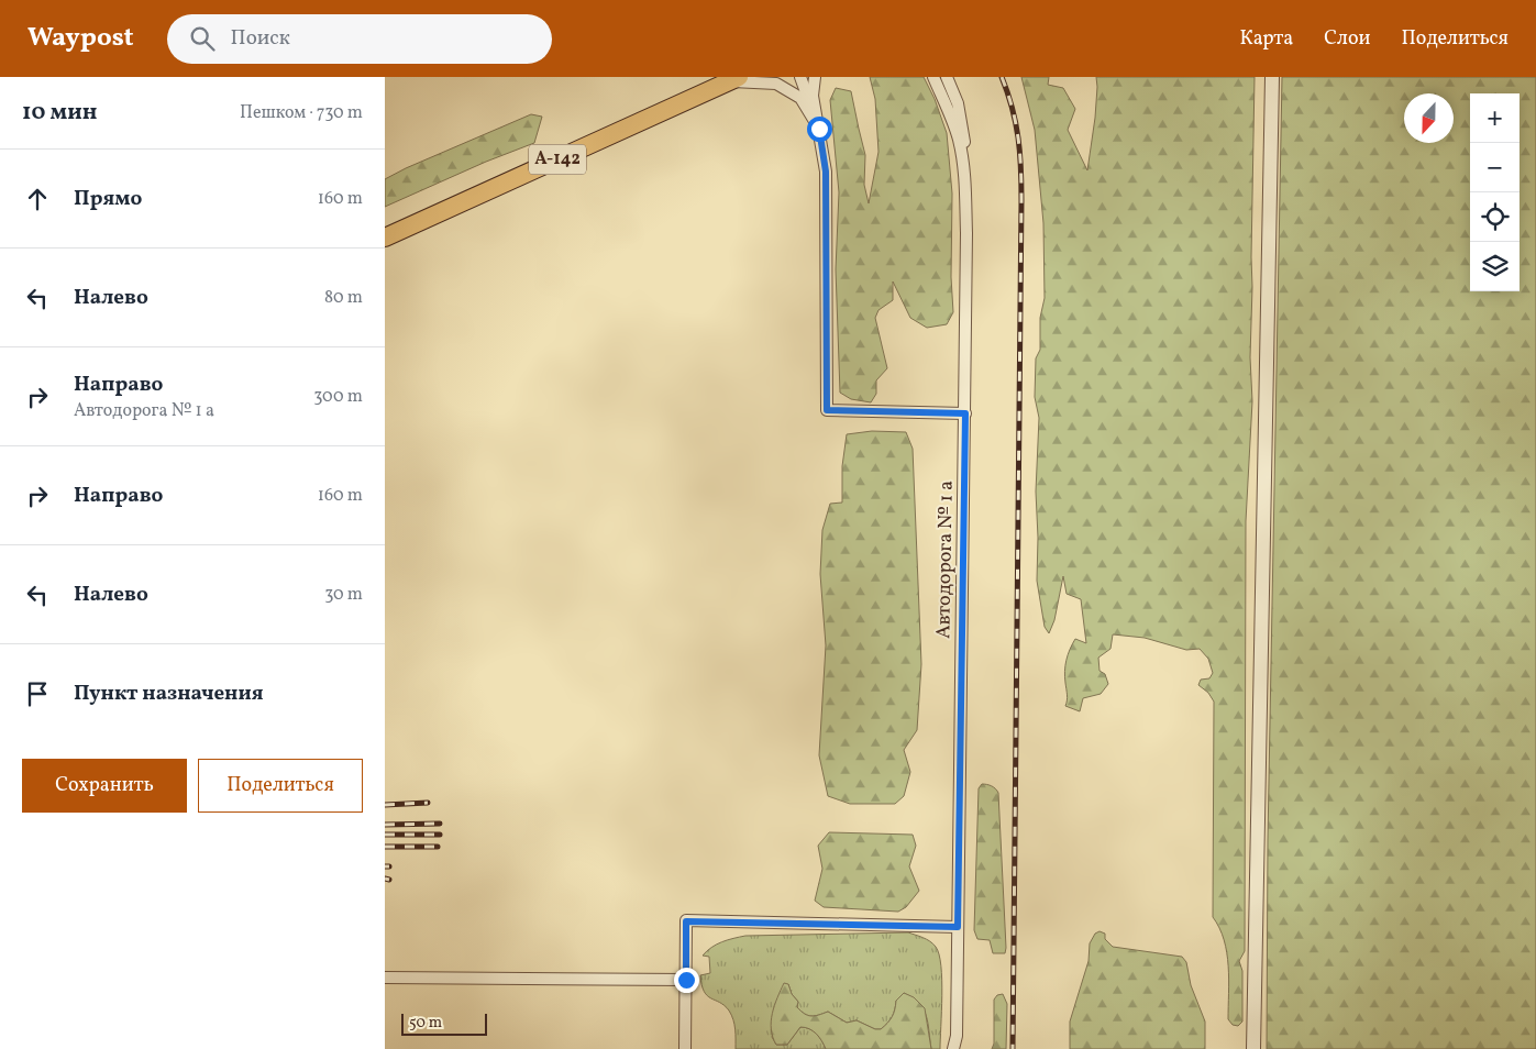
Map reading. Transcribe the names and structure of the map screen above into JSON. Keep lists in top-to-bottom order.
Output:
{
  "streets": {
    "highway": ["А-142"],
    "street": ["Автодорога № 1 а"]
  },
  "scale_bar": "50 m",
  "north": "bottom",
  "page": {
    "header": "Waypost",
    "search": "Поиск",
    "nav": ["Карта", "Слои", "Поделиться"],
    "heading": ["10 мин", "Пешком · 730 m"],
    "map_buttons": ["+", "−"],
    "list": [
      ["Прямо", "160 m"],
      ["Налево", "80 m"],
      ["Направо", "Автодорога № 1 а", "300 m"],
      ["Направо", "160 m"],
      ["Налево", "30 m"],
      "Пункт назначения"
    ],
    "buttons": ["Сохранить", "Поделиться"],
    "scale": "50 m"
  }
}
